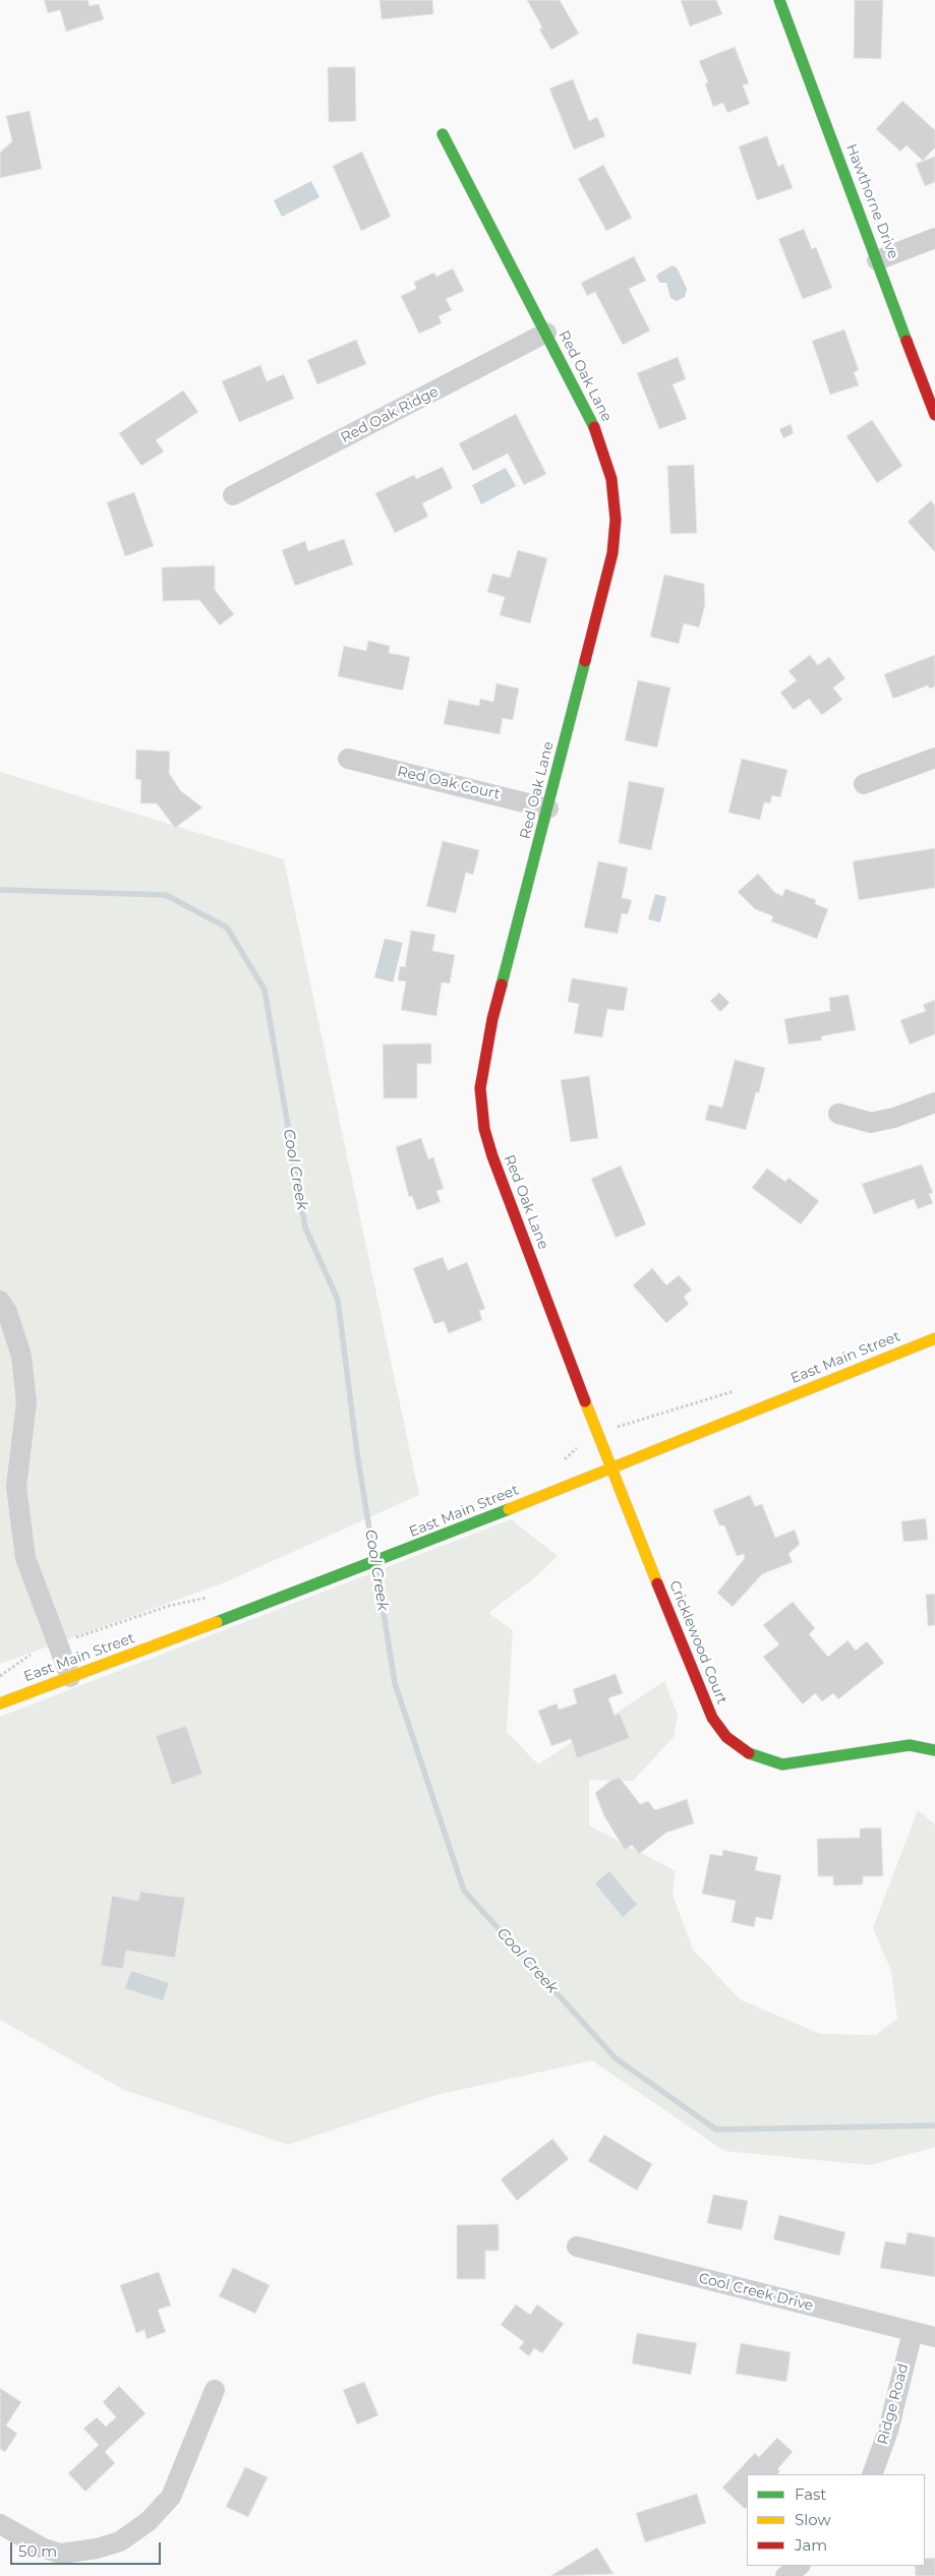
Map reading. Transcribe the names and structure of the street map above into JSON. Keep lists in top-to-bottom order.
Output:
{
  "streets": {
    "street": [
      "Hawthorne Drive",
      "Red Oak Lane",
      "Red Oak Ridge",
      "Red Oak Court",
      "East Main Street",
      "Cricklewood Court",
      "Cool Creek Drive",
      "Ridge Road"
    ]
  },
  "crossings": [
    ["Red Oak Lane", "Red Oak Ridge"],
    ["Red Oak Lane", "Red Oak Court"],
    ["Red Oak Lane", "East Main Street"],
    ["Red Oak Lane", "Cricklewood Court"],
    ["East Main Street", "Cricklewood Court"],
    ["Cool Creek Drive", "Ridge Road"]
  ],
  "water": ["Cool Creek"],
  "legend": ["Fast", "Slow", "Jam"],
  "scale_bar": "50 m"
}
